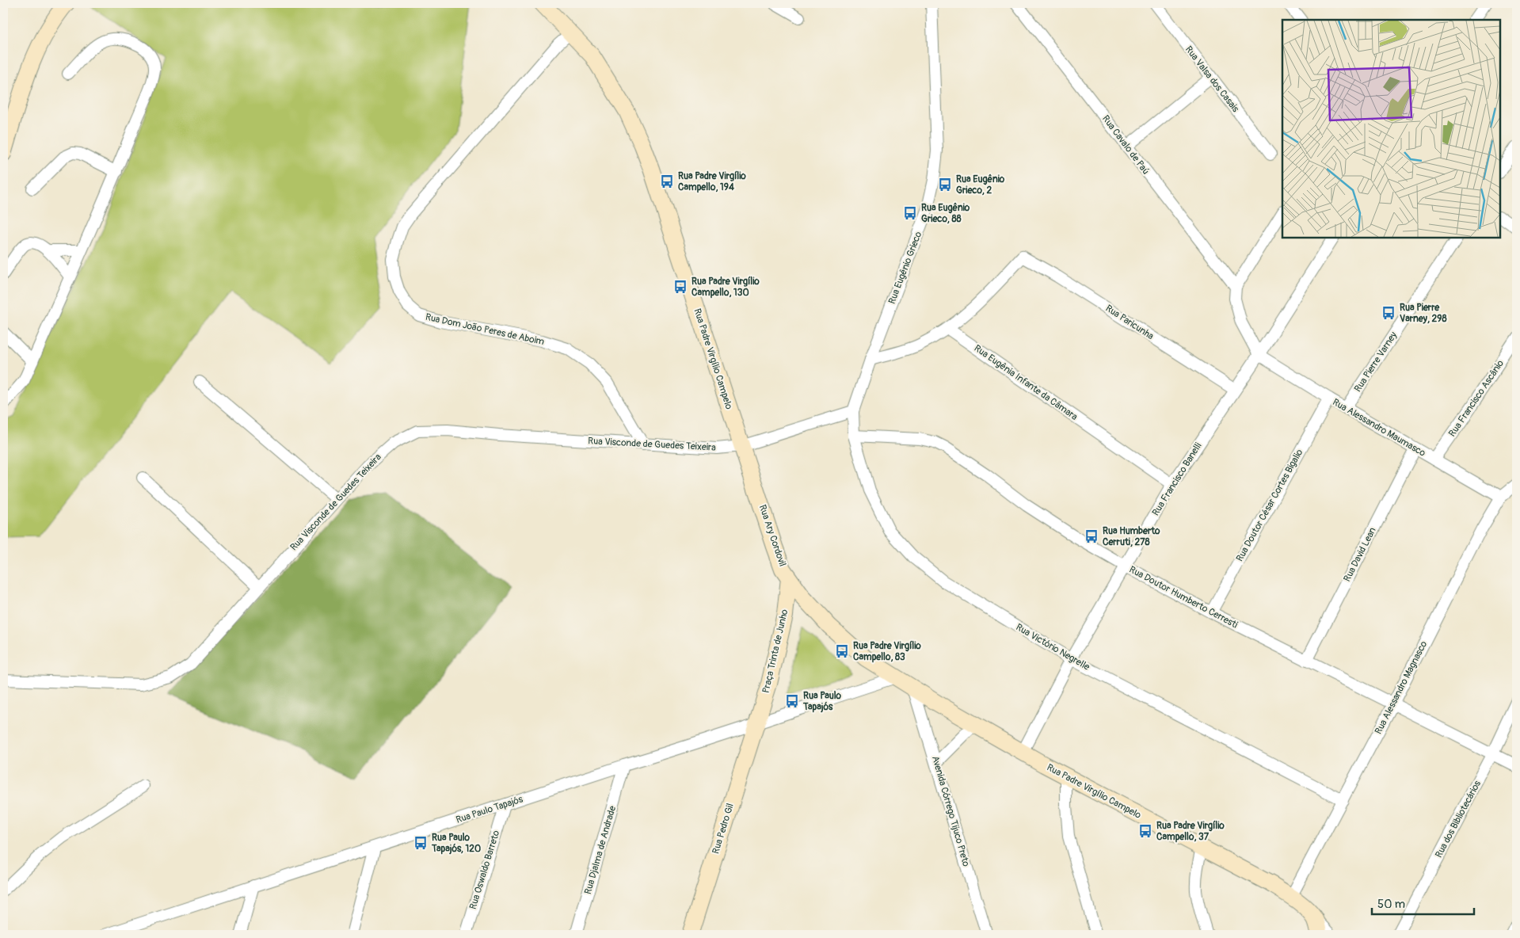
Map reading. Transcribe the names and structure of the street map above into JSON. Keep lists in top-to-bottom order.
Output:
{
  "streets": {
    "street": [
      "Rua Valsa dos Casais",
      "Rua Cavalo de Paú",
      "Rua Eugênio Grieco",
      "Rua Paricunha",
      "Rua Dom João Peres de Aboim",
      "Rua Padre Virgílio Campelo",
      "Rua Pierre Varney",
      "Rua Eugênia Infante da Câmara",
      "Rua Francisco Ascânio",
      "Rua Alessandro Maumasco",
      "Rua Visconde de Guedes Teixeira",
      "Rua Francisco Banelli",
      "Rua Doutor César Cortes Bigalio",
      "Rua Ary Cordovil",
      "Rua David Lean",
      "Rua Doutor Humberto Cerresti",
      "Rua Victório Negrelle",
      "Praça Trinta de Junho",
      "Rua Alessandro Magnasco",
      "Rua Paulo Tapajós",
      "Avenida Córrego Tijuco Preto",
      "Rua dos Bibliotecários",
      "Rua Pedro Gil",
      "Rua Djalma de Andrade",
      "Rua Oswaldo Barreto"
    ]
  },
  "crossings": [
    ["Rua Eugênio Grieco", "Rua Victório Negrelle"],
    ["Rua Paricunha", "Rua Eugênia Infante da Câmara"],
    ["Rua Paricunha", "Rua Francisco Banelli"],
    ["Rua Dom João Peres de Aboim", "Rua Padre Virgílio Campelo"],
    ["Rua Dom João Peres de Aboim", "Rua Visconde de Guedes Teixeira"],
    ["Rua Padre Virgílio Campelo", "Rua Visconde de Guedes Teixeira"],
    ["Rua Padre Virgílio Campelo", "Rua Francisco Banelli"],
    ["Rua Padre Virgílio Campelo", "Rua Ary Cordovil"],
    ["Rua Padre Virgílio Campelo", "Rua Alessandro Magnasco"],
    ["Rua Padre Virgílio Campelo", "Avenida Córrego Tijuco Preto"],
    ["Rua Pierre Varney", "Rua Alessandro Maumasco"],
    ["Rua Eugênia Infante da Câmara", "Rua Francisco Banelli"],
    ["Rua Francisco Ascânio", "Rua Alessandro Maumasco"],
    ["Rua Alessandro Maumasco", "Rua Francisco Banelli"],
    ["Rua Alessandro Maumasco", "Rua Doutor César Cortes Bigalio"],
    ["Rua Alessandro Maumasco", "Rua David Lean"],
    ["Rua Alessandro Maumasco", "Rua Alessandro Magnasco"],
    ["Rua Visconde de Guedes Teixeira", "Rua Ary Cordovil"],
    ["Rua Francisco Banelli", "Rua Doutor Humberto Cerresti"],
    ["Rua Francisco Banelli", "Rua Victório Negrelle"],
    ["Rua Doutor César Cortes Bigalio", "Rua Doutor Humberto Cerresti"],
    ["Rua Ary Cordovil", "Praça Trinta de Junho"],
    ["Rua Ary Cordovil", "Rua Paulo Tapajós"],
    ["Rua Ary Cordovil", "Avenida Córrego Tijuco Preto"],
    ["Rua David Lean", "Rua Doutor Humberto Cerresti"],
    ["Rua Doutor Humberto Cerresti", "Rua Victório Negrelle"],
    ["Rua Doutor Humberto Cerresti", "Rua Alessandro Magnasco"],
    ["Rua Doutor Humberto Cerresti", "Rua dos Bibliotecários"],
    ["Rua Victório Negrelle", "Rua Alessandro Magnasco"],
    ["Praça Trinta de Junho", "Rua Paulo Tapajós"],
    ["Praça Trinta de Junho", "Rua Pedro Gil"],
    ["Rua Paulo Tapajós", "Rua Pedro Gil"],
    ["Rua Paulo Tapajós", "Rua Djalma de Andrade"],
    ["Rua Paulo Tapajós", "Rua Oswaldo Barreto"]
  ],
  "places": {
    "bus stop": [
      "Rua Padre Virgílio Campello, 194",
      "Rua Eugênio Grieco, 2",
      "Rua Eugênio Grieco, 88",
      "Rua Padre Virgílio Campello, 130",
      "Rua Pierre Varney, 298",
      "Rua Humberto Cerruti, 278",
      "Rua Padre Virgílio Campello, 83",
      "Rua Paulo Tapajós",
      "Rua Padre Virgílio Campello, 37",
      "Rua Paulo Tapajós, 120"
    ]
  },
  "scale_bar": "50 m"
}
